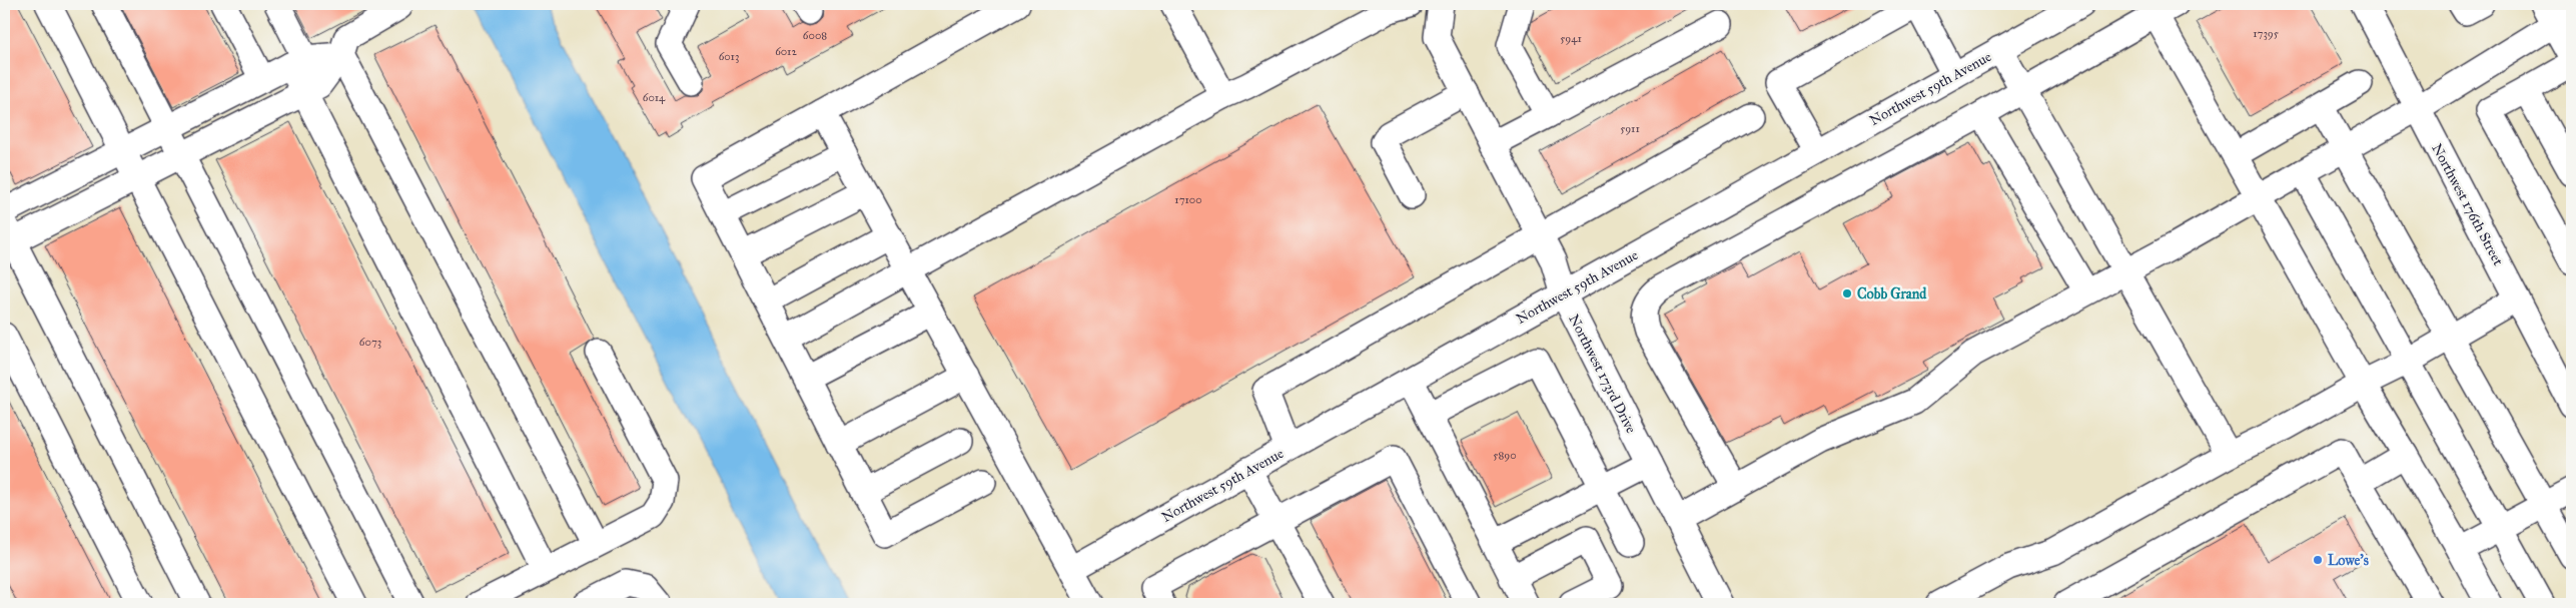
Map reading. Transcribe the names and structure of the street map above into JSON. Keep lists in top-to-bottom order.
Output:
{
  "streets": {
    "street": ["Northwest 59th Avenue", "Northwest 176th Street", "Northwest 173rd Drive"]
  },
  "crossings": [
    ["Northwest 59th Avenue", "Northwest 173rd Drive"]
  ],
  "places": ["Cobb Grand", "Lowe's"],
  "house_numbers": [
    "17395",
    "6008",
    "5941",
    "6012",
    "6013",
    "6014",
    "5911",
    "17100",
    "6073",
    "5890"
  ]
}
